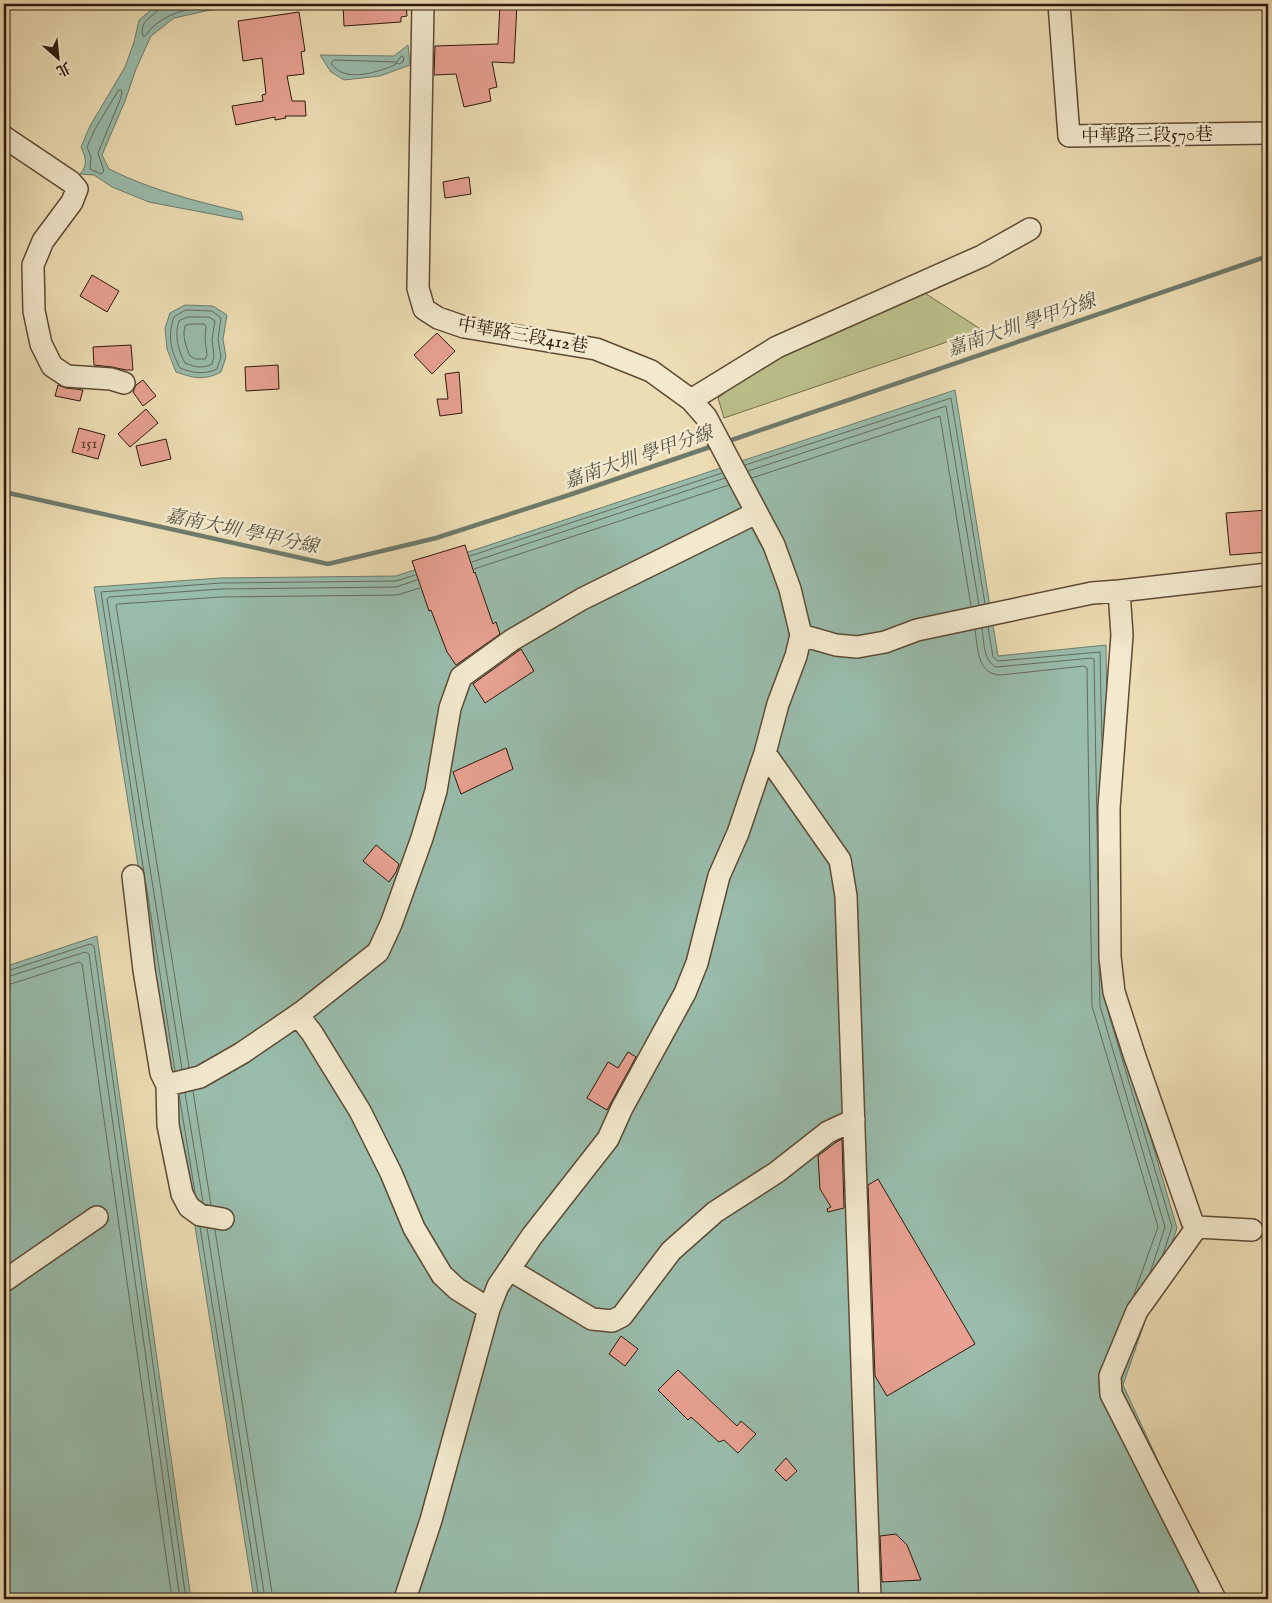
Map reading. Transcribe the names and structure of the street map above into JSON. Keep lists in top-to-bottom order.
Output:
{
  "streets": {
    "lane": ["中華路三段570巷", "中華路三段412巷"]
  },
  "water": ["嘉南大圳 學甲分線"],
  "house_numbers": ["151"],
  "north": "bottom right"
}
